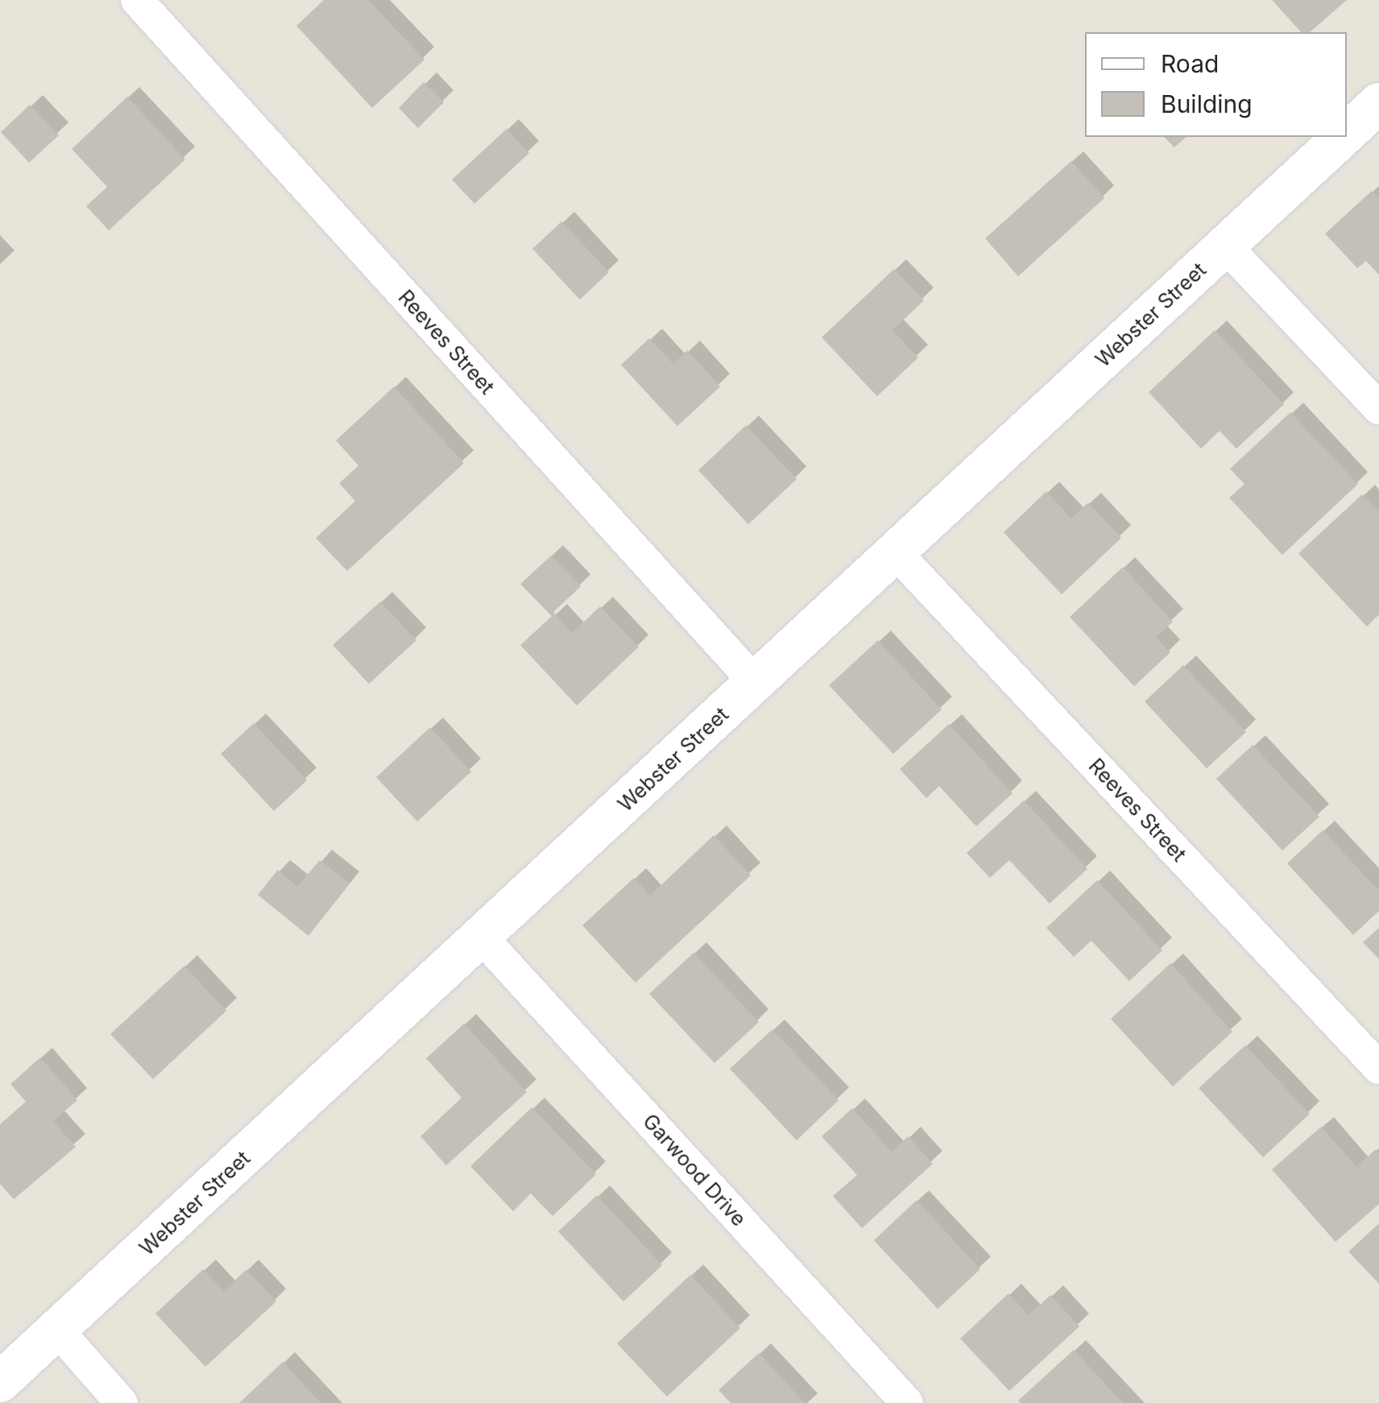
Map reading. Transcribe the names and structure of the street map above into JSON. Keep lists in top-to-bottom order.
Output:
{
  "streets": {
    "street": ["Webster Street", "Reeves Street", "Garwood Drive"]
  },
  "crossings": [
    ["Webster Street", "Reeves Street"],
    ["Webster Street", "Garwood Drive"]
  ],
  "legend": ["Road", "Building"]
}
